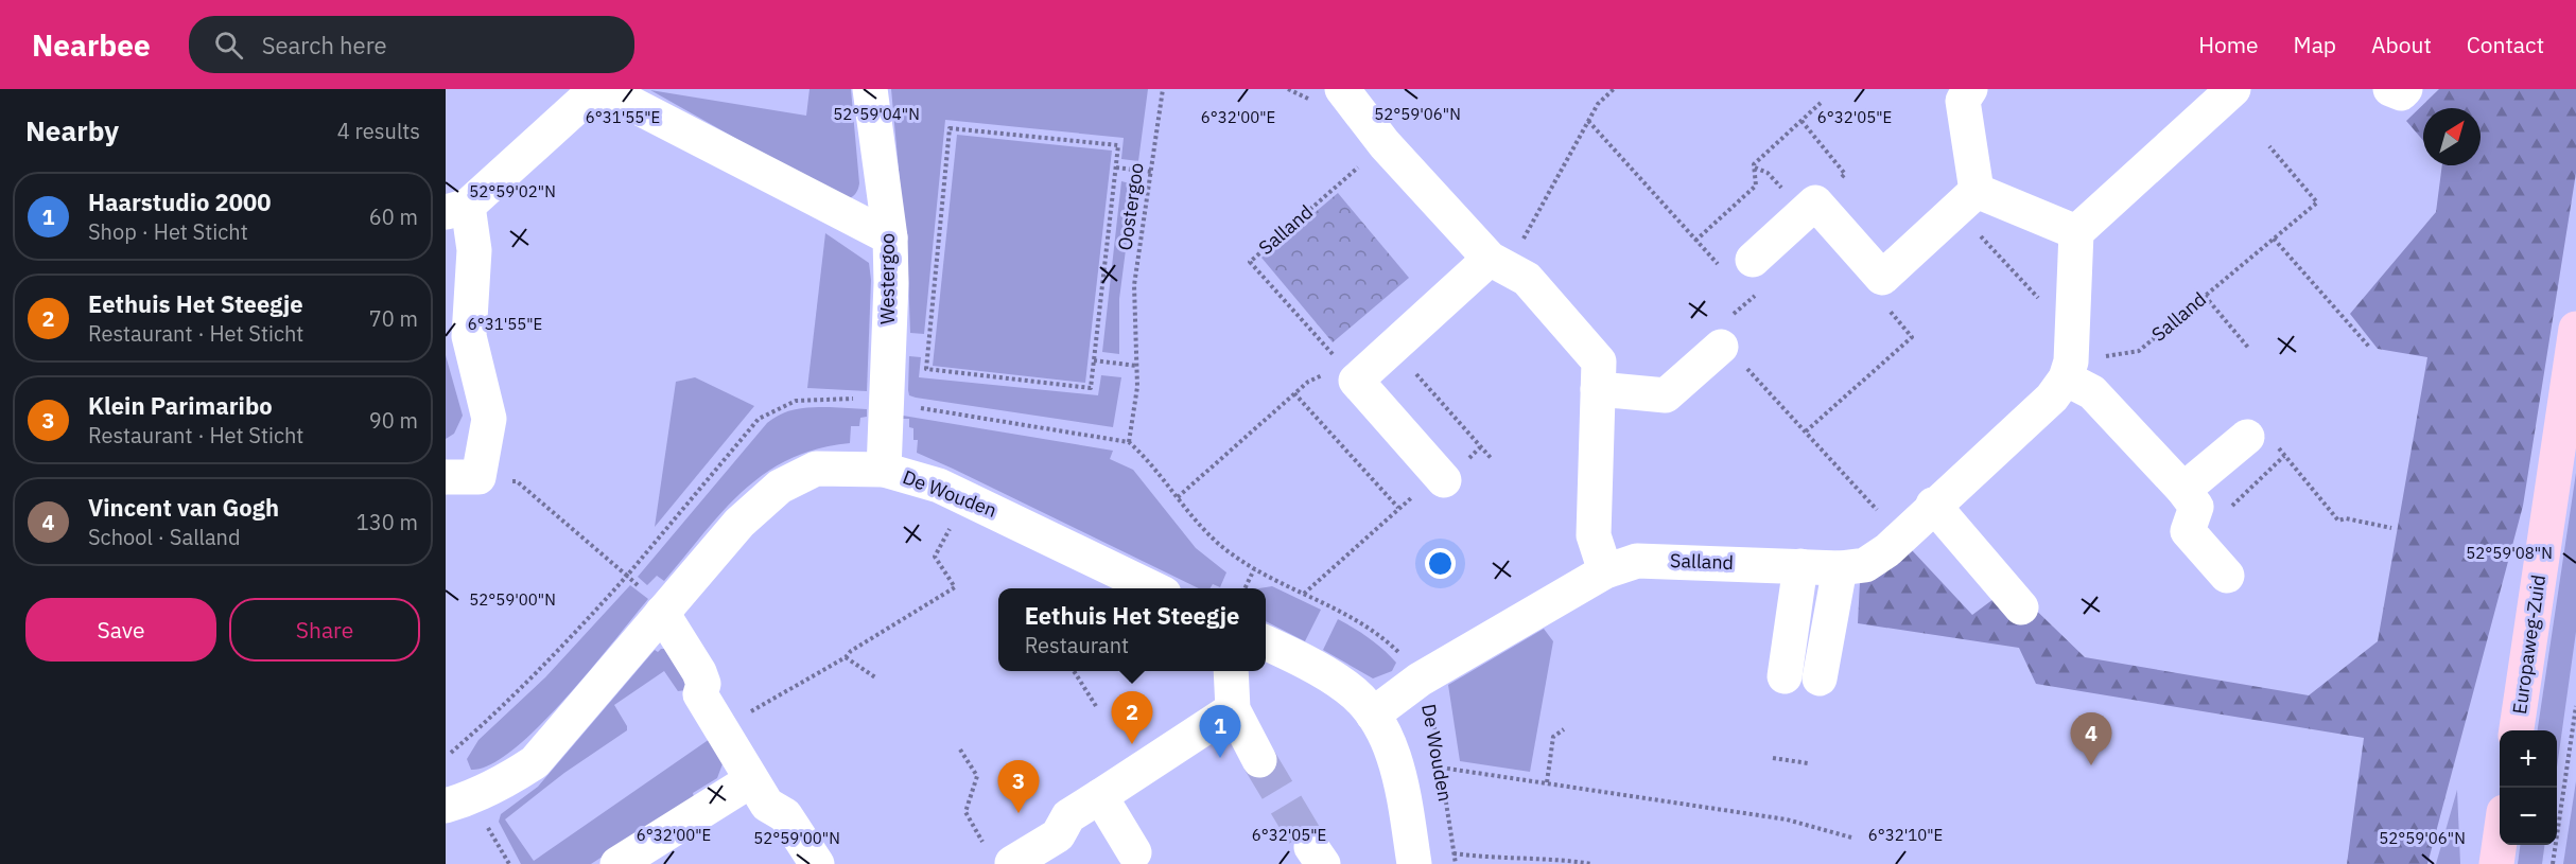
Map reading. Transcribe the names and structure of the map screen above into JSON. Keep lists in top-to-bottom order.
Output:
{
  "streets": {
    "main road": ["Europaweg-Zuid"],
    "street": ["Salland", "Westergoo", "De Wouden"],
    "path": ["Oostergoo"]
  },
  "crossings": [
    ["Oostergoo", "De Wouden"],
    ["Salland", "De Wouden"],
    ["Westergoo", "De Wouden"]
  ],
  "north": "top right",
  "page": {
    "header": "Nearbee",
    "search": "Search here",
    "nav": [
      "Home",
      "Map",
      "About",
      "Contact"
    ],
    "heading": ["Nearby", "4 results"],
    "list": [
      {
        "mark": "1",
        "name": "Haarstudio 2000",
        "note": "Shop · Het Sticht",
        "value": "60 m"
      },
      {
        "mark": "2",
        "name": "Eethuis Het Steegje",
        "note": "Restaurant · Het Sticht",
        "value": "70 m"
      },
      {
        "mark": "3",
        "name": "Klein Parimaribo",
        "note": "Restaurant · Het Sticht",
        "value": "90 m"
      },
      {
        "mark": "4",
        "name": "Vincent van Gogh",
        "note": "School · Salland",
        "value": "130 m"
      }
    ],
    "buttons": ["Save", "Share"],
    "popup": ["Eethuis Het Steegje", "Restaurant"],
    "pins": [
      "2",
      "1",
      "4",
      "3"
    ],
    "map_buttons": ["+", "−"]
  },
  "coordinates": [
    "52°59'04\"N",
    "52°59'06\"N",
    "6°31'55\"E",
    "6°32'00\"E",
    "6°32'05\"E",
    "52°59'02\"N",
    "52°59'08\"N",
    "52°59'00\"N",
    "6°32'10\"E"
  ]
}
